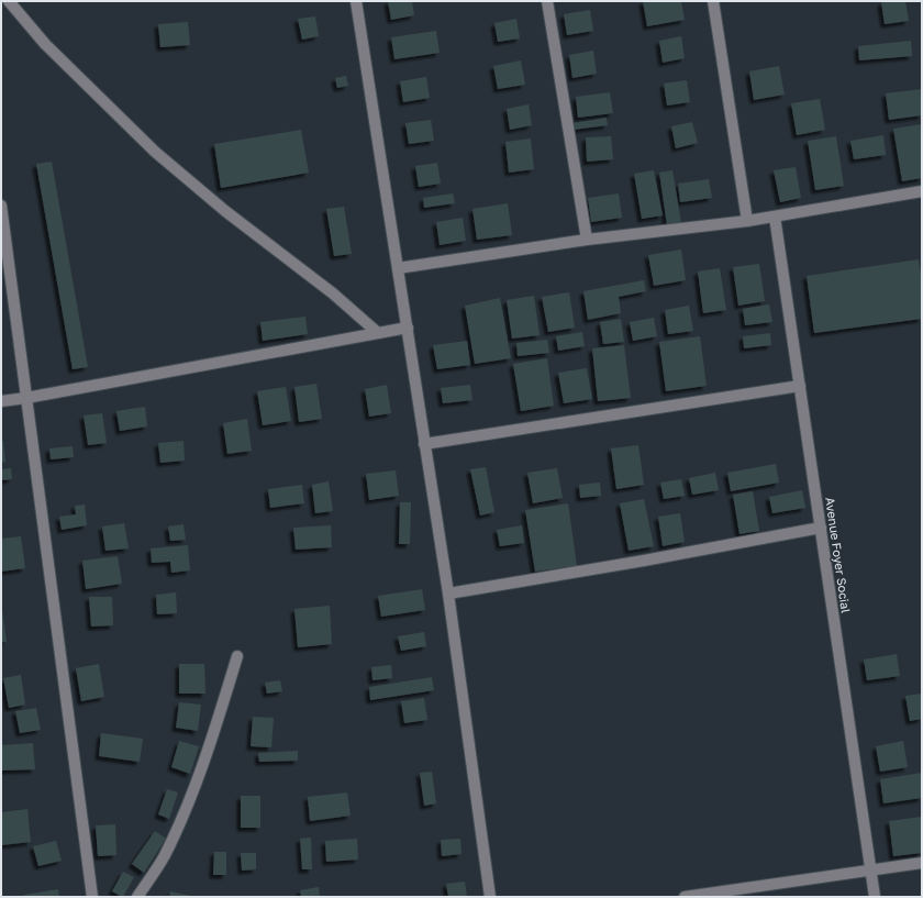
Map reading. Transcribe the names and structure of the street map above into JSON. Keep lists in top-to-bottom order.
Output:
{
  "streets": {
    "street": ["Avenue Foyer Social"]
  }
}
